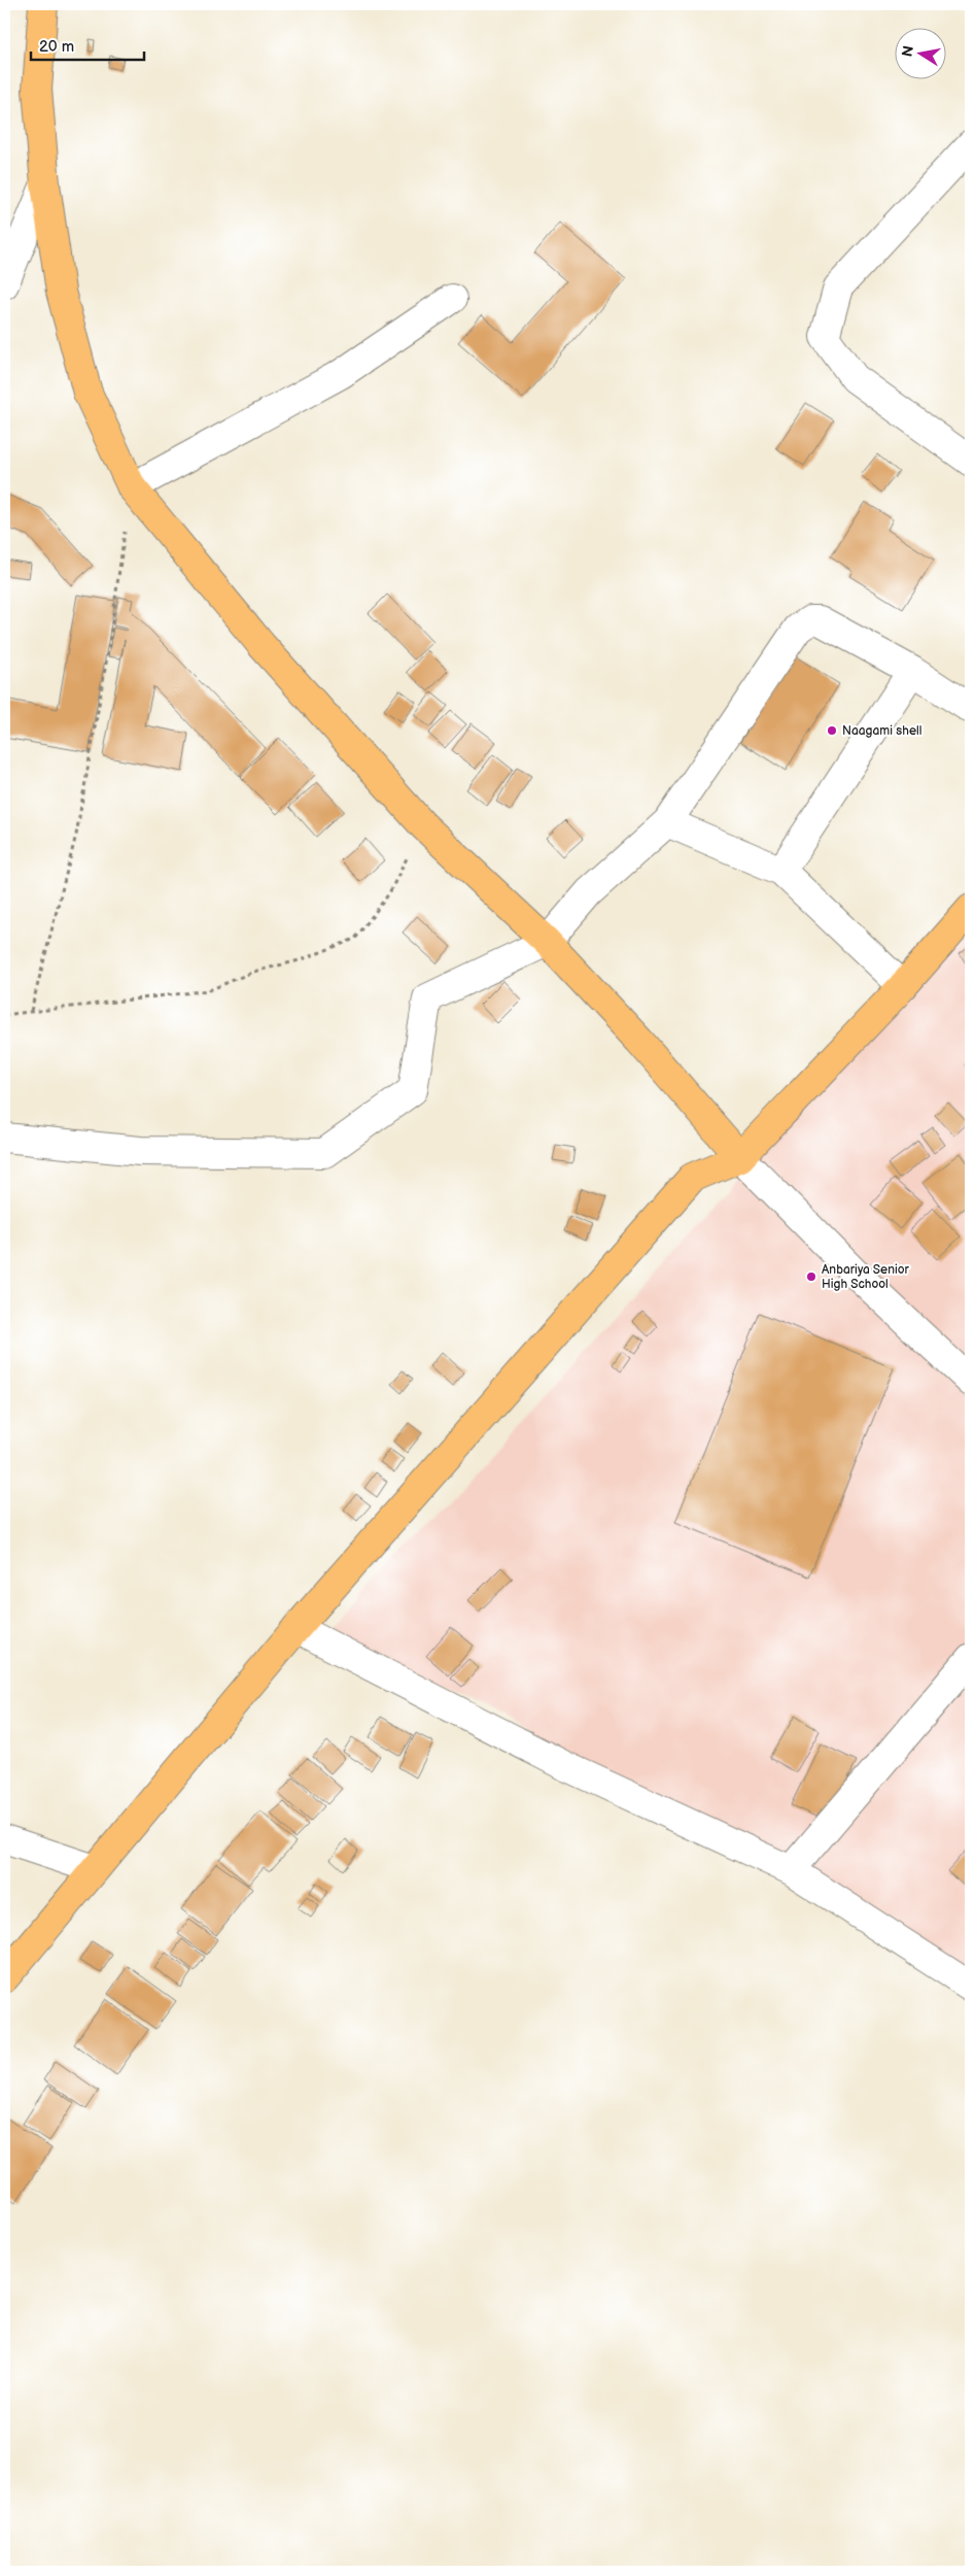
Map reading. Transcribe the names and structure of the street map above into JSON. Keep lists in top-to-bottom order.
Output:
{
  "places": ["Naagami shell", "Anbariya Senior High School"],
  "scale_bar": "20 m",
  "north": "left"
}
